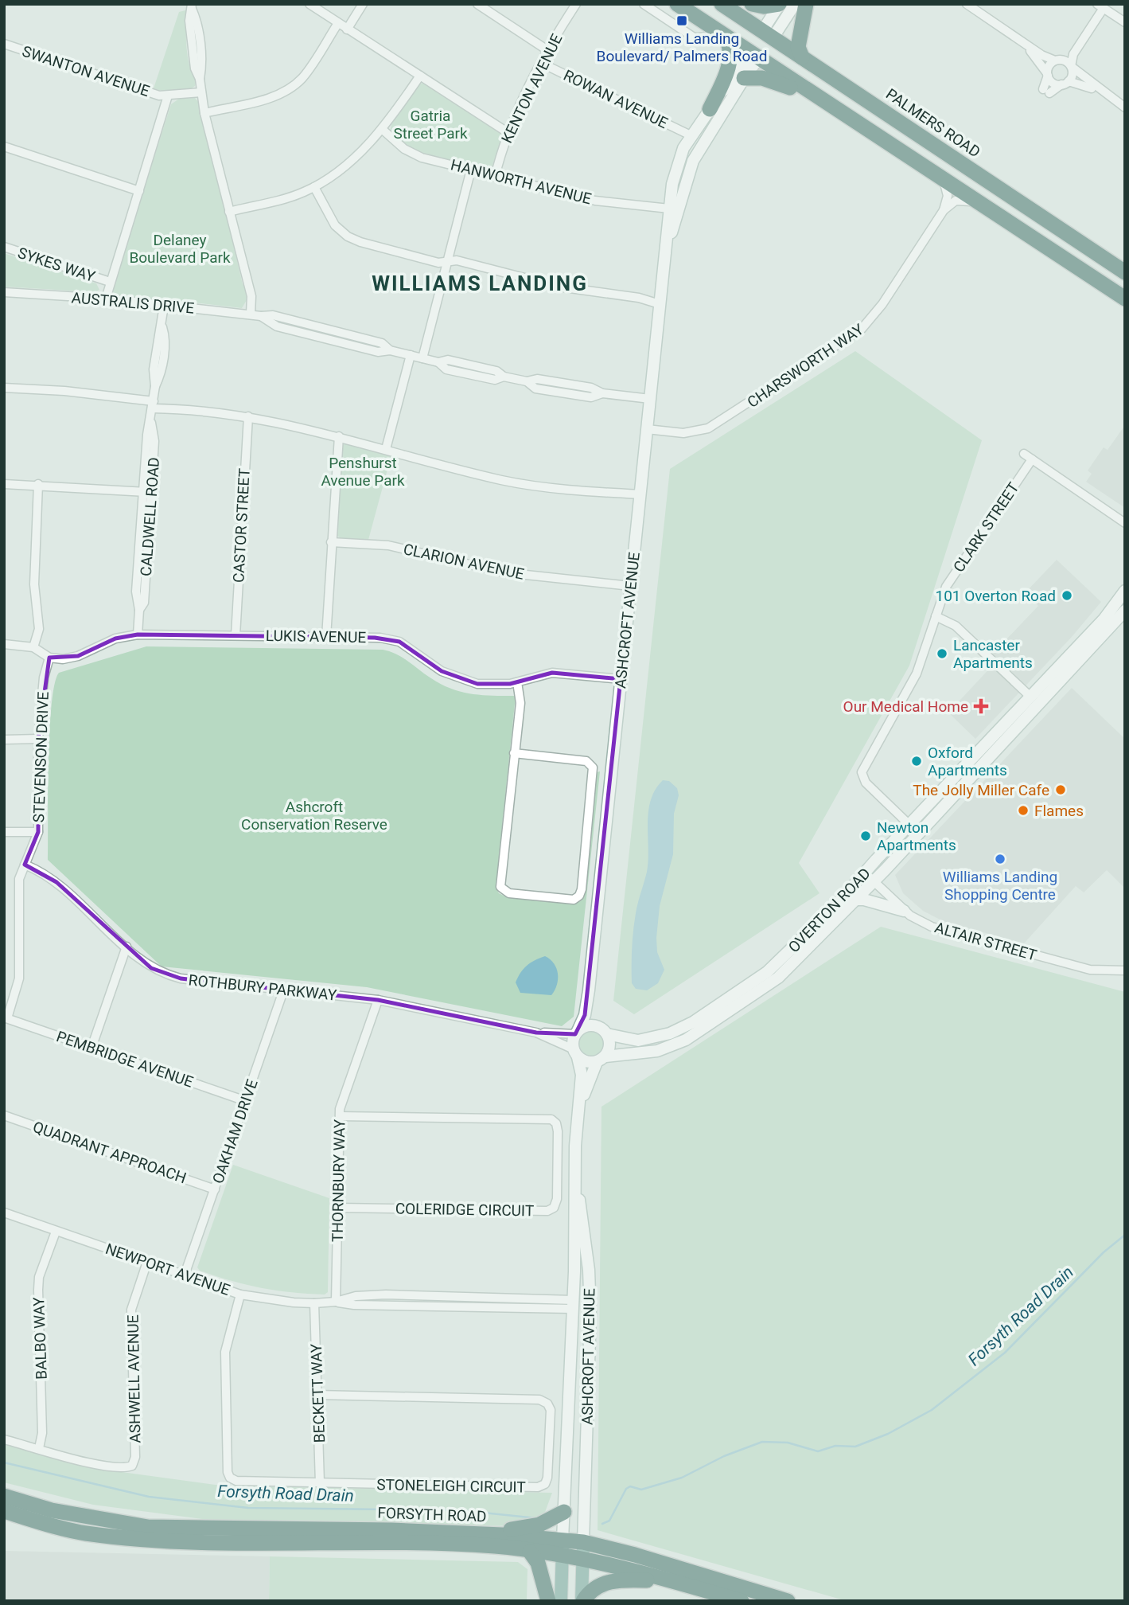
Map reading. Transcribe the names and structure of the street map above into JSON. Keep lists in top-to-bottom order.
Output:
{
  "streets": {
    "highway": ["PALMERS ROAD", "FORSYTH ROAD"],
    "main road": ["ASHCROFT AVENUE", "OVERTON ROAD"],
    "street": [
      "SWANTON AVENUE",
      "KENTON AVENUE",
      "ROWAN AVENUE",
      "HANWORTH AVENUE",
      "SYKES WAY",
      "AUSTRALIS DRIVE",
      "CHARSWORTH WAY",
      "CALDWELL ROAD",
      "CASTOR STREET",
      "CLARK STREET",
      "CLARION AVENUE",
      "LUKIS AVENUE",
      "STEVENSON DRIVE",
      "ALTAIR STREET",
      "ROTHBURY PARKWAY",
      "PEMBRIDGE AVENUE",
      "OAKHAM DRIVE",
      "QUADRANT APPROACH",
      "THORNBURY WAY",
      "COLERIDGE CIRCUIT",
      "NEWPORT AVENUE",
      "BALBO WAY",
      "ASHWELL AVENUE",
      "BECKETT WAY",
      "STONELEIGH CIRCUIT"
    ]
  },
  "crossings": [
    ["KENTON AVENUE", "ROWAN AVENUE"],
    ["KENTON AVENUE", "HANWORTH AVENUE"],
    ["ROWAN AVENUE", "ASHCROFT AVENUE"],
    ["HANWORTH AVENUE", "ASHCROFT AVENUE"],
    ["AUSTRALIS DRIVE", "CALDWELL ROAD"],
    ["AUSTRALIS DRIVE", "ASHCROFT AVENUE"],
    ["CHARSWORTH WAY", "ASHCROFT AVENUE"],
    ["CALDWELL ROAD", "LUKIS AVENUE"],
    ["CASTOR STREET", "LUKIS AVENUE"],
    ["CLARK STREET", "OVERTON ROAD"],
    ["CLARION AVENUE", "ASHCROFT AVENUE"],
    ["ASHCROFT AVENUE", "LUKIS AVENUE"],
    ["ASHCROFT AVENUE", "OVERTON ROAD"],
    ["ASHCROFT AVENUE", "ROTHBURY PARKWAY"],
    ["ASHCROFT AVENUE", "NEWPORT AVENUE"],
    ["ASHCROFT AVENUE", "FORSYTH ROAD"],
    ["LUKIS AVENUE", "STEVENSON DRIVE"],
    ["STEVENSON DRIVE", "ROTHBURY PARKWAY"],
    ["STEVENSON DRIVE", "PEMBRIDGE AVENUE"],
    ["OVERTON ROAD", "ALTAIR STREET"],
    ["OVERTON ROAD", "ROTHBURY PARKWAY"],
    ["ROTHBURY PARKWAY", "OAKHAM DRIVE"],
    ["ROTHBURY PARKWAY", "THORNBURY WAY"],
    ["PEMBRIDGE AVENUE", "OAKHAM DRIVE"],
    ["OAKHAM DRIVE", "QUADRANT APPROACH"],
    ["OAKHAM DRIVE", "NEWPORT AVENUE"],
    ["THORNBURY WAY", "COLERIDGE CIRCUIT"],
    ["THORNBURY WAY", "NEWPORT AVENUE"],
    ["NEWPORT AVENUE", "BALBO WAY"],
    ["NEWPORT AVENUE", "ASHWELL AVENUE"],
    ["NEWPORT AVENUE", "BECKETT WAY"],
    ["NEWPORT AVENUE", "STONELEIGH CIRCUIT"],
    ["BALBO WAY", "ASHWELL AVENUE"],
    ["BECKETT WAY", "STONELEIGH CIRCUIT"]
  ],
  "districts": ["WILLIAMS LANDING"],
  "water": ["Forsyth Road Drain"],
  "parks": [
    "Gatria Street Park",
    "Delaney Boulevard Park",
    "Penshurst Avenue Park",
    "Ashcroft Conservation Reserve"
  ],
  "places": {
    "transit": ["Williams Landing Boulevard/ Palmers Road"],
    "other": [
      "101 Overton Road",
      "Lancaster Apartments",
      "Oxford Apartments",
      "The Jolly Miller Cafe",
      "Flames",
      "Newton Apartments",
      "Williams Landing Shopping Centre"
    ],
    "health": ["Our Medical Home"]
  }
}
